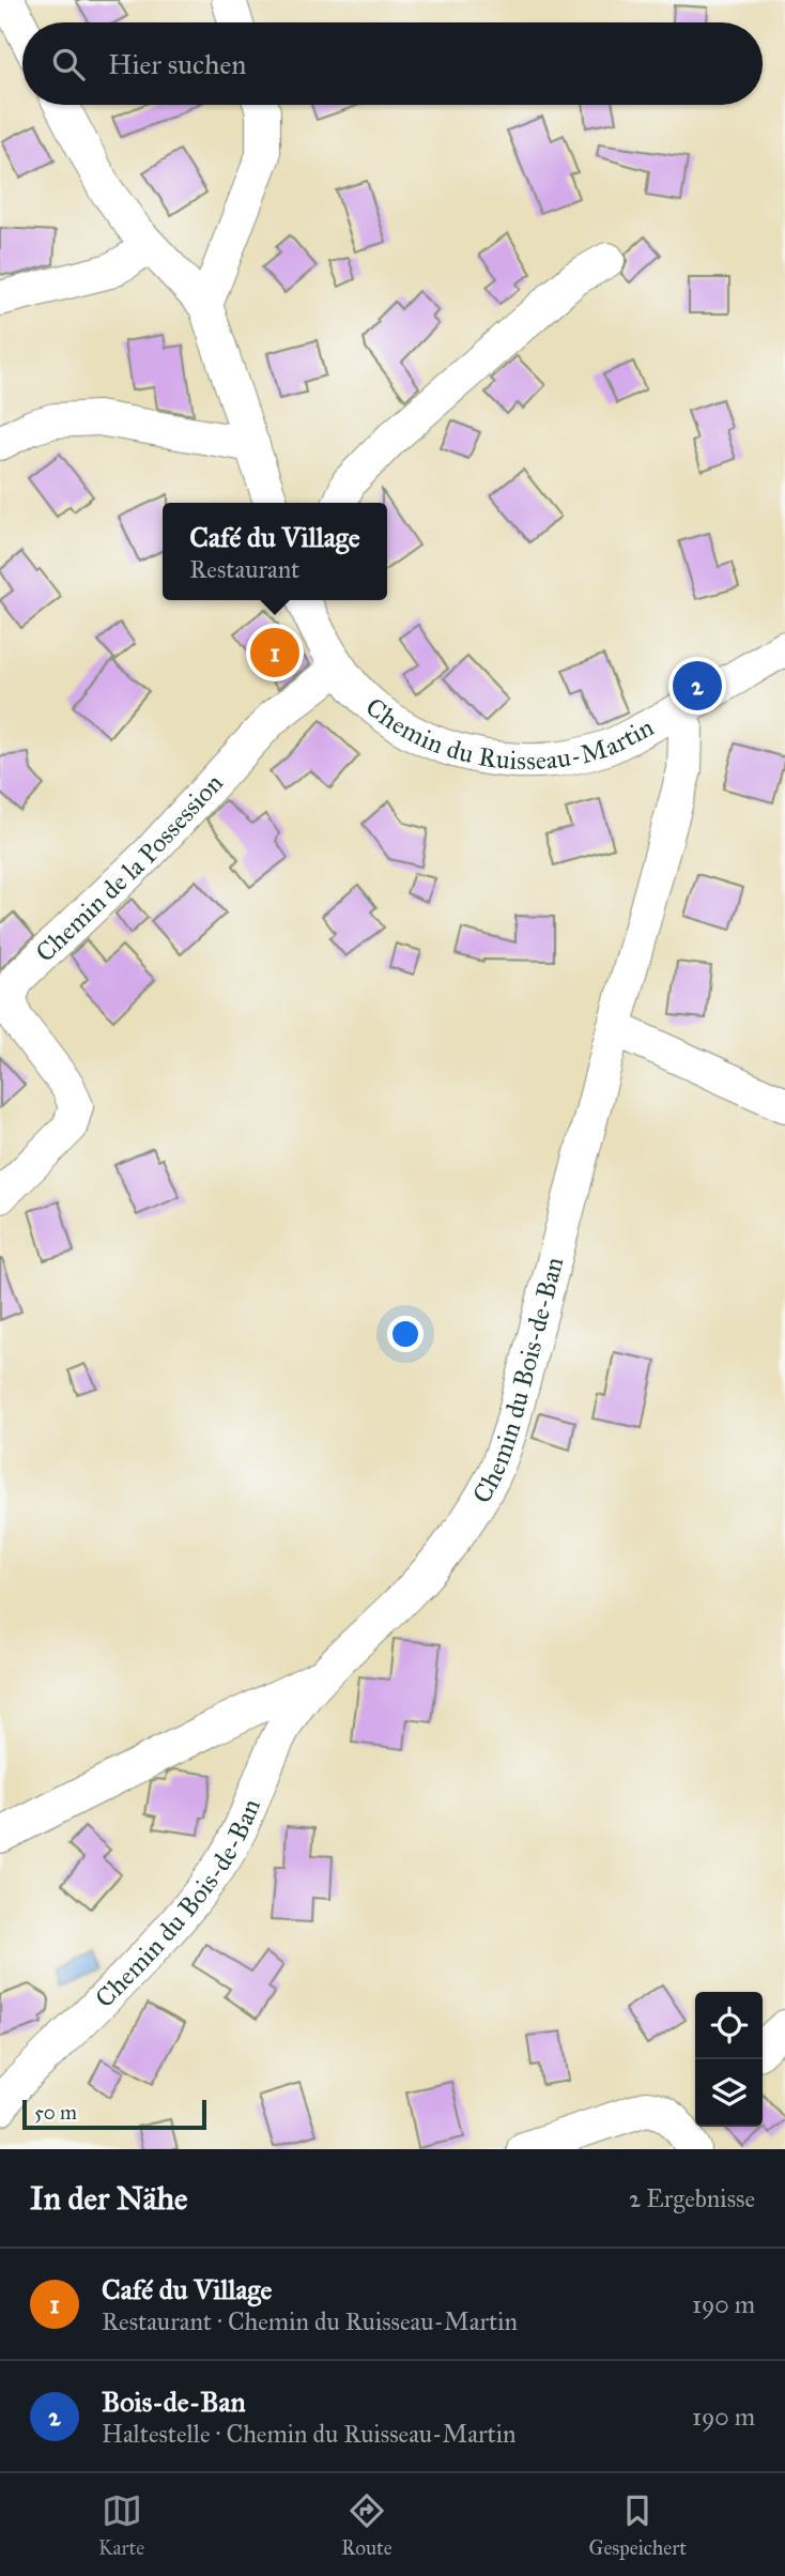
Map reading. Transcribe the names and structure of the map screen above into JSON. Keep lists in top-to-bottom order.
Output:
{
  "streets": {
    "street": ["Chemin du Ruisseau-Martin", "Chemin de la Possession", "Chemin du Bois-de-Ban"]
  },
  "crossings": [
    ["Chemin du Ruisseau-Martin", "Chemin de la Possession"],
    ["Chemin du Ruisseau-Martin", "Chemin du Bois-de-Ban"]
  ],
  "scale_bar": "50 m",
  "page": {
    "search": "Hier suchen",
    "popup": ["Café du Village", "Restaurant"],
    "pins": ["1", "2"],
    "scale": "50 m",
    "heading": ["In der Nähe", "2 Ergebnisse"],
    "list": [
      {
        "mark": "1",
        "name": "Café du Village",
        "note": "Restaurant · Chemin du Ruisseau-Martin",
        "value": "190 m"
      },
      {
        "mark": "2",
        "name": "Bois-de-Ban",
        "note": "Haltestelle · Chemin du Ruisseau-Martin",
        "value": "190 m"
      }
    ],
    "nav": ["Karte", "Route", "Gespeichert"]
  }
}
